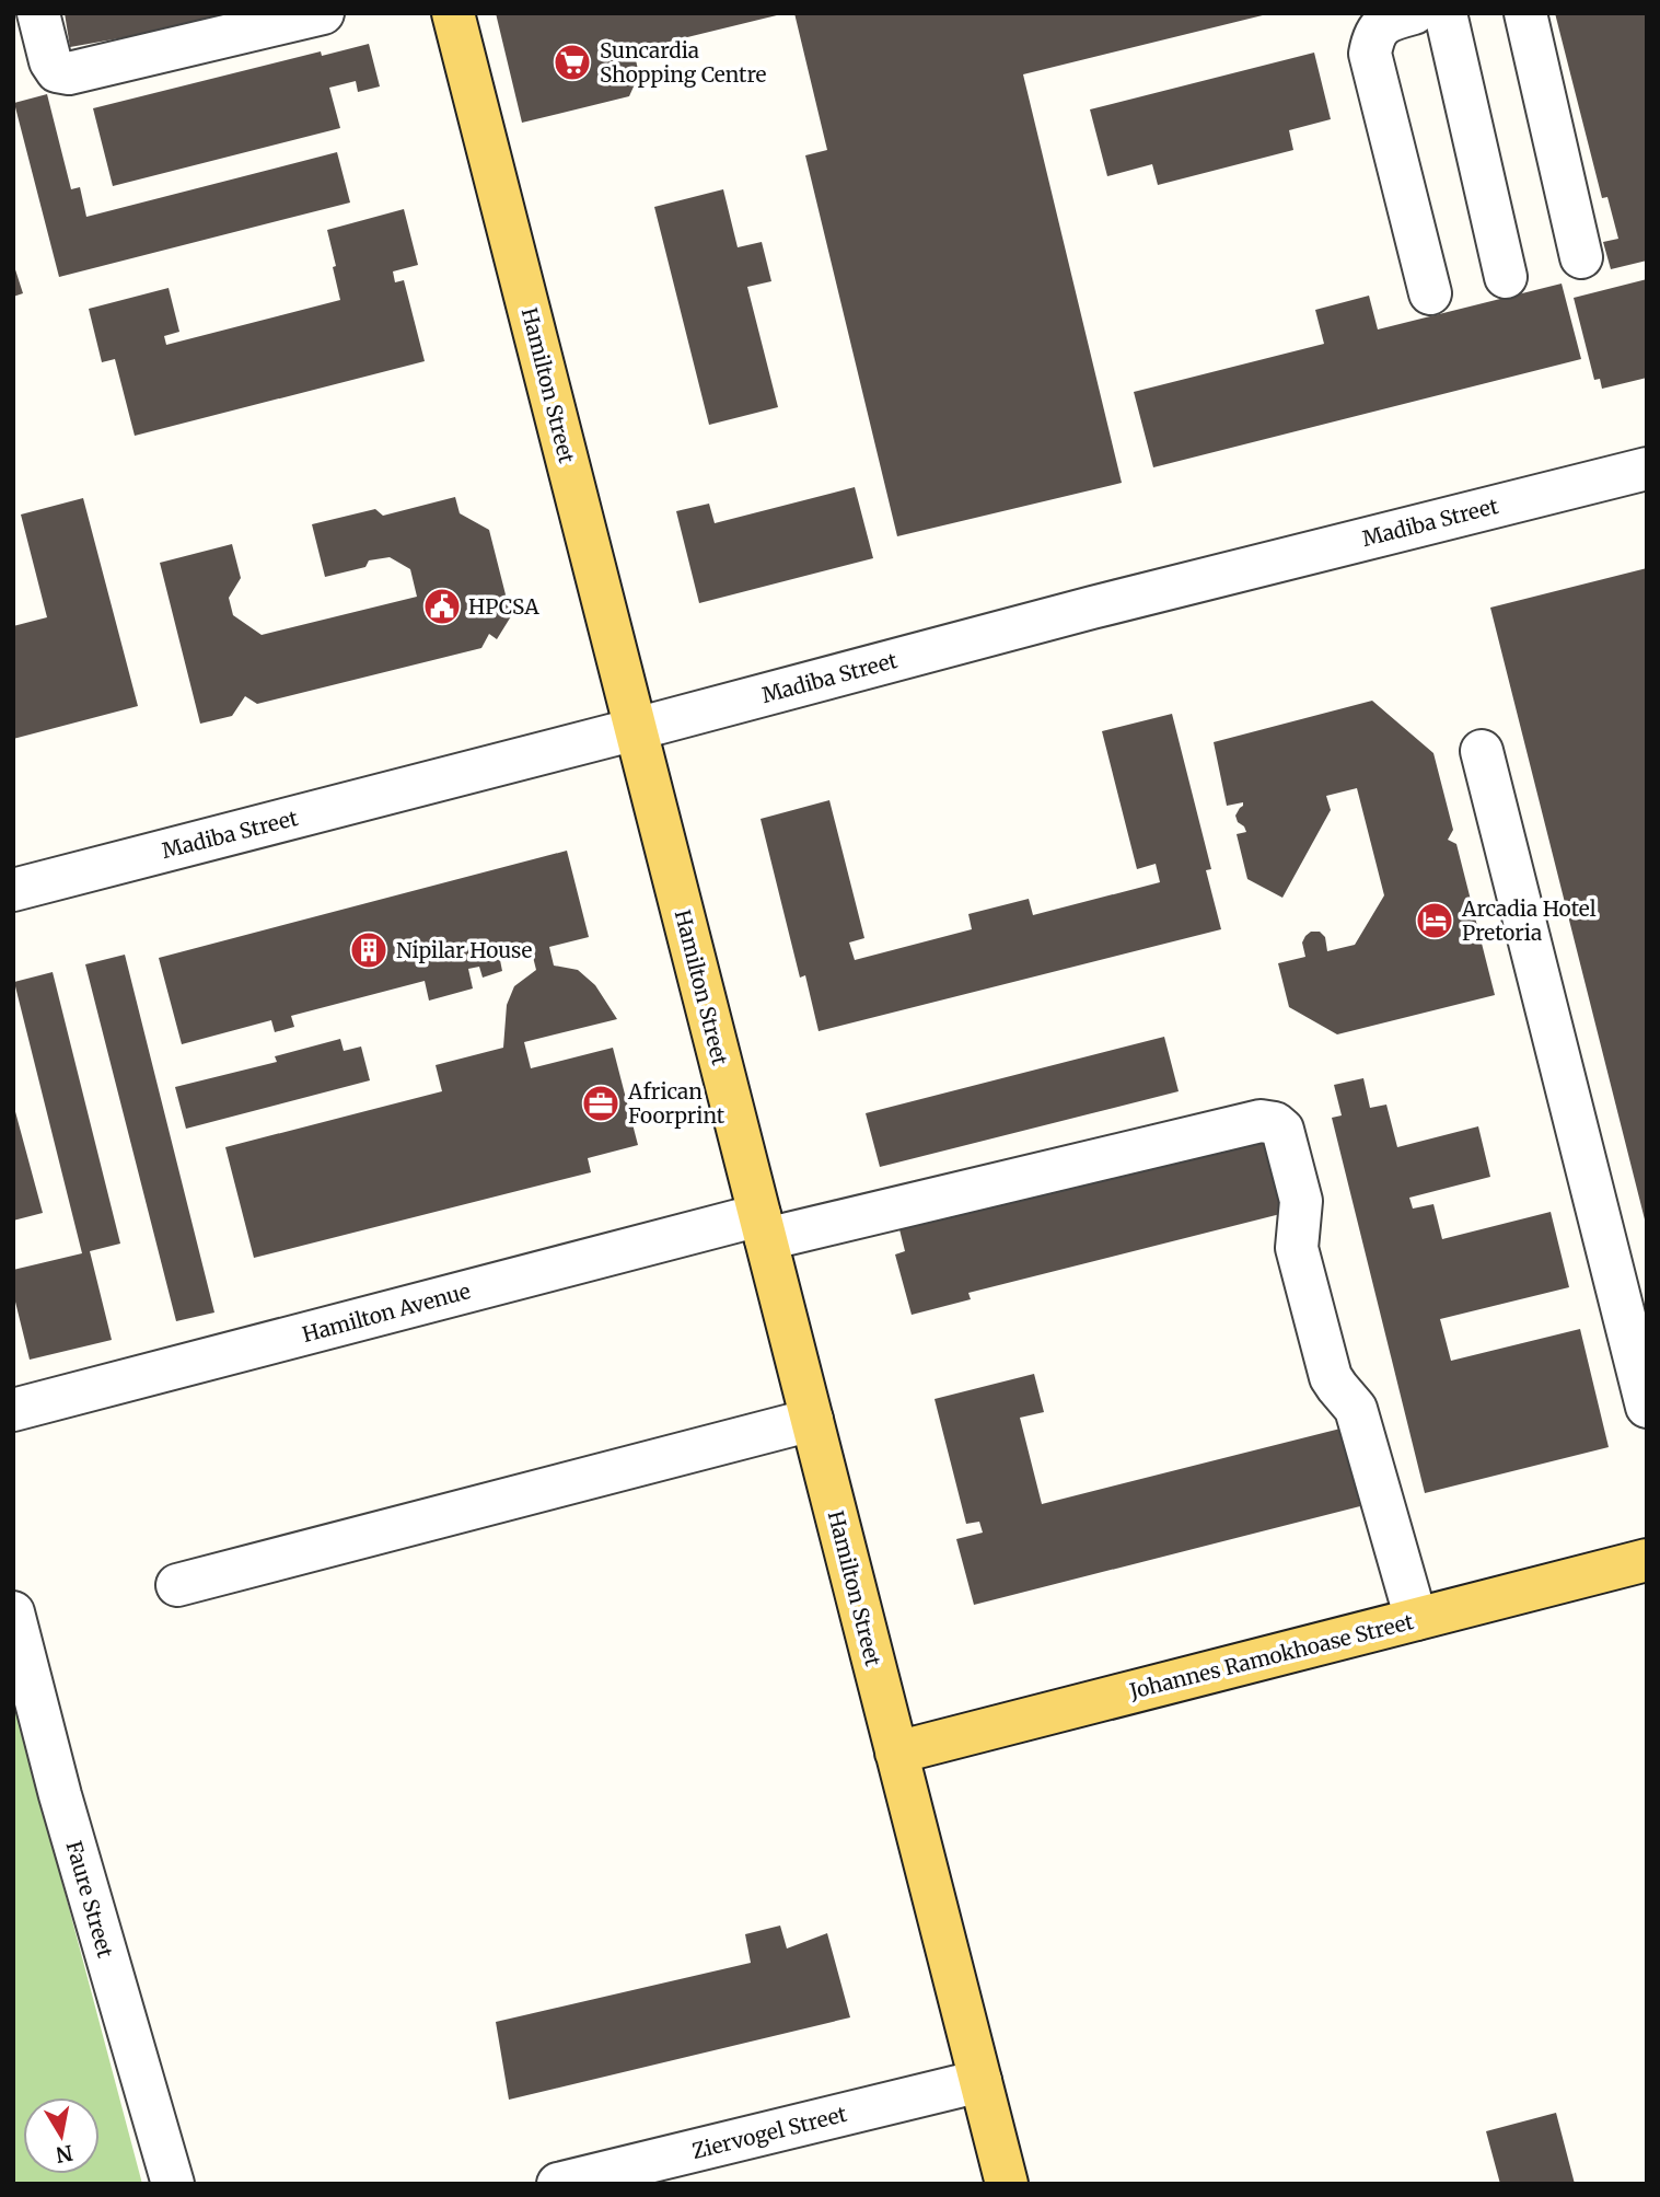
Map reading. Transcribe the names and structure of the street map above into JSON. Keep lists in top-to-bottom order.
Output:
{
  "streets": {
    "main road": ["Hamilton Street", "Johannes Ramokhoase Street"],
    "street": [
      "Madiba Street",
      "Hamilton Avenue",
      "Faure Street",
      "Ziervogel Street"
    ]
  },
  "crossings": [
    ["Hamilton Street", "Madiba Street"],
    ["Hamilton Street", "Hamilton Avenue"],
    ["Hamilton Street", "Johannes Ramokhoase Street"],
    ["Hamilton Street", "Ziervogel Street"],
    ["Hamilton Avenue", "Johannes Ramokhoase Street"]
  ],
  "places": {
    "supermarket": ["Suncardia Shopping Centre"],
    "public building": ["HPCSA"],
    "hotel": ["Arcadia Hotel Pretoria"],
    "building": ["Nipilar House"],
    "office": ["African Foorprint"]
  },
  "north": "bottom"
}
